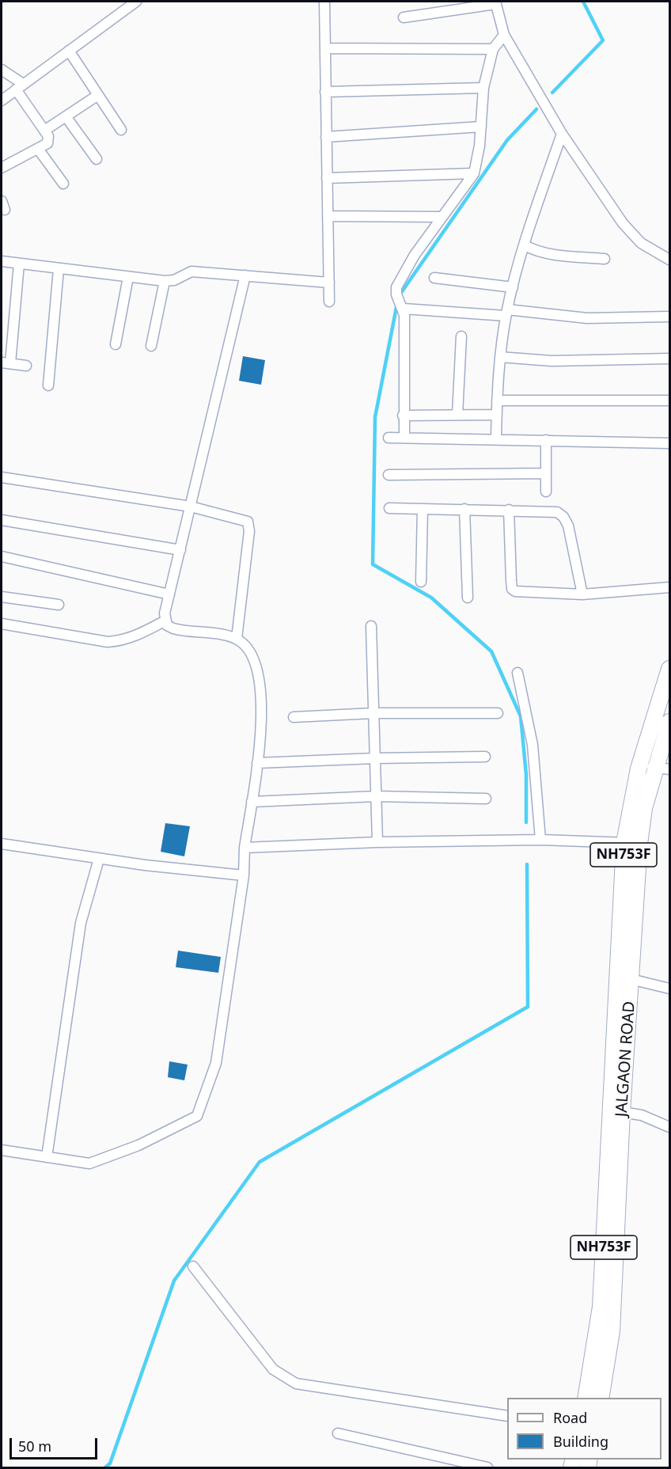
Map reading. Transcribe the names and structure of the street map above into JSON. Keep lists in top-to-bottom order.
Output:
{
  "streets": {
    "highway": ["NH753F", "JALGAON ROAD"]
  },
  "crossings": [
    ["NH753F", "JALGAON ROAD"]
  ],
  "legend": ["Road", "Building"],
  "scale_bar": "50 m"
}
